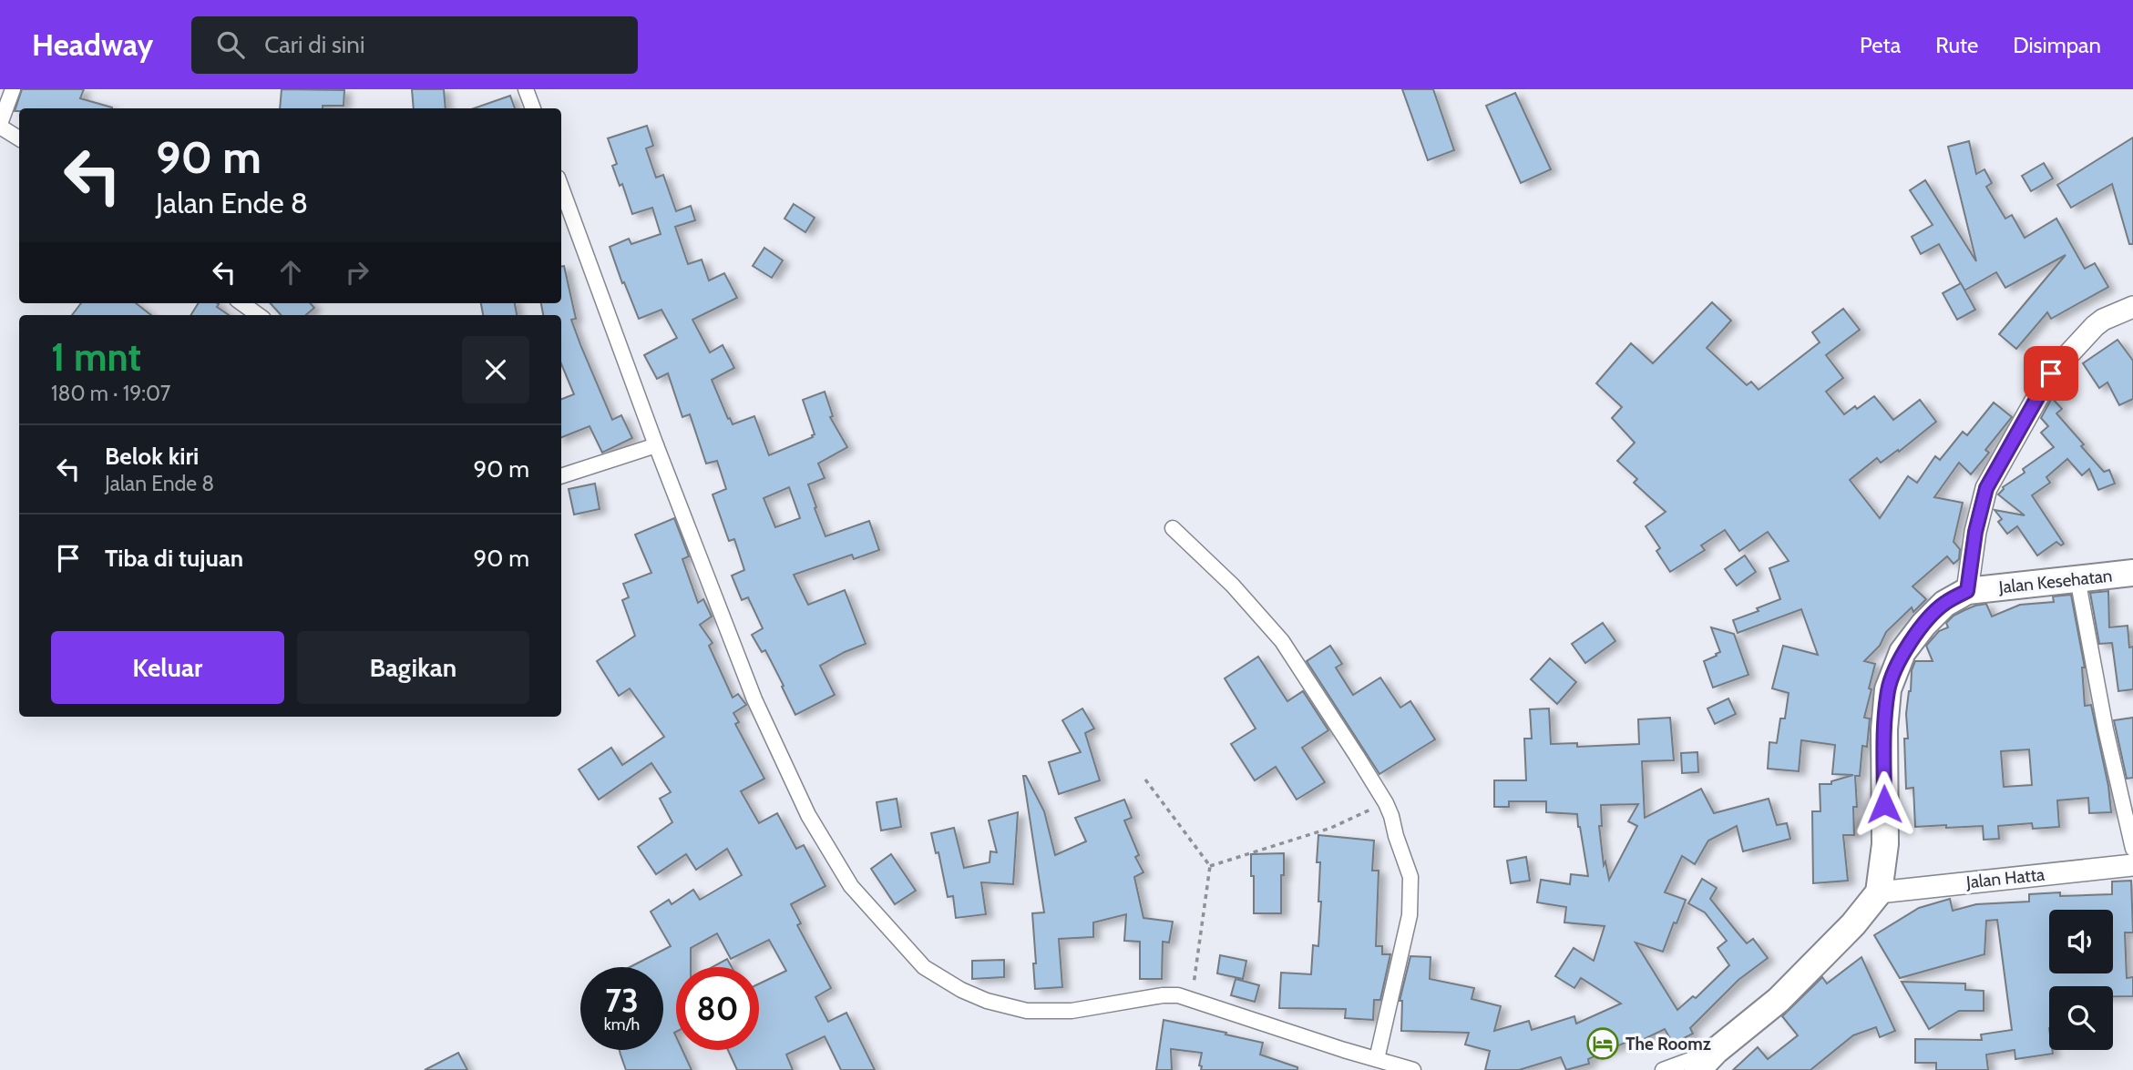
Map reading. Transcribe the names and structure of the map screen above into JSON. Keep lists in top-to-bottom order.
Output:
{
  "streets": {
    "highway": ["Jalan Kesehatan"],
    "street": ["Jalan Hatta"]
  },
  "crossings": [
    ["Jalan Kesehatan", "Jalan Hatta"]
  ],
  "places": {
    "hotel": ["The Roomz"]
  },
  "page": {
    "header": "Headway",
    "search": "Cari di sini",
    "nav": ["Peta", "Rute", "Disimpan"],
    "turn": ["90 m", "Jalan Ende 8"],
    "heading": ["1 mnt", "180 m · 19:07"],
    "list": [
      {
        "name": "Belok kiri",
        "note": "Jalan Ende 8",
        "value": "90 m"
      },
      {
        "name": "Tiba di tujuan",
        "value": "90 m"
      }
    ],
    "buttons": ["Keluar", "Bagikan"],
    "speed": "73 km/h",
    "limit": "80"
  }
}
